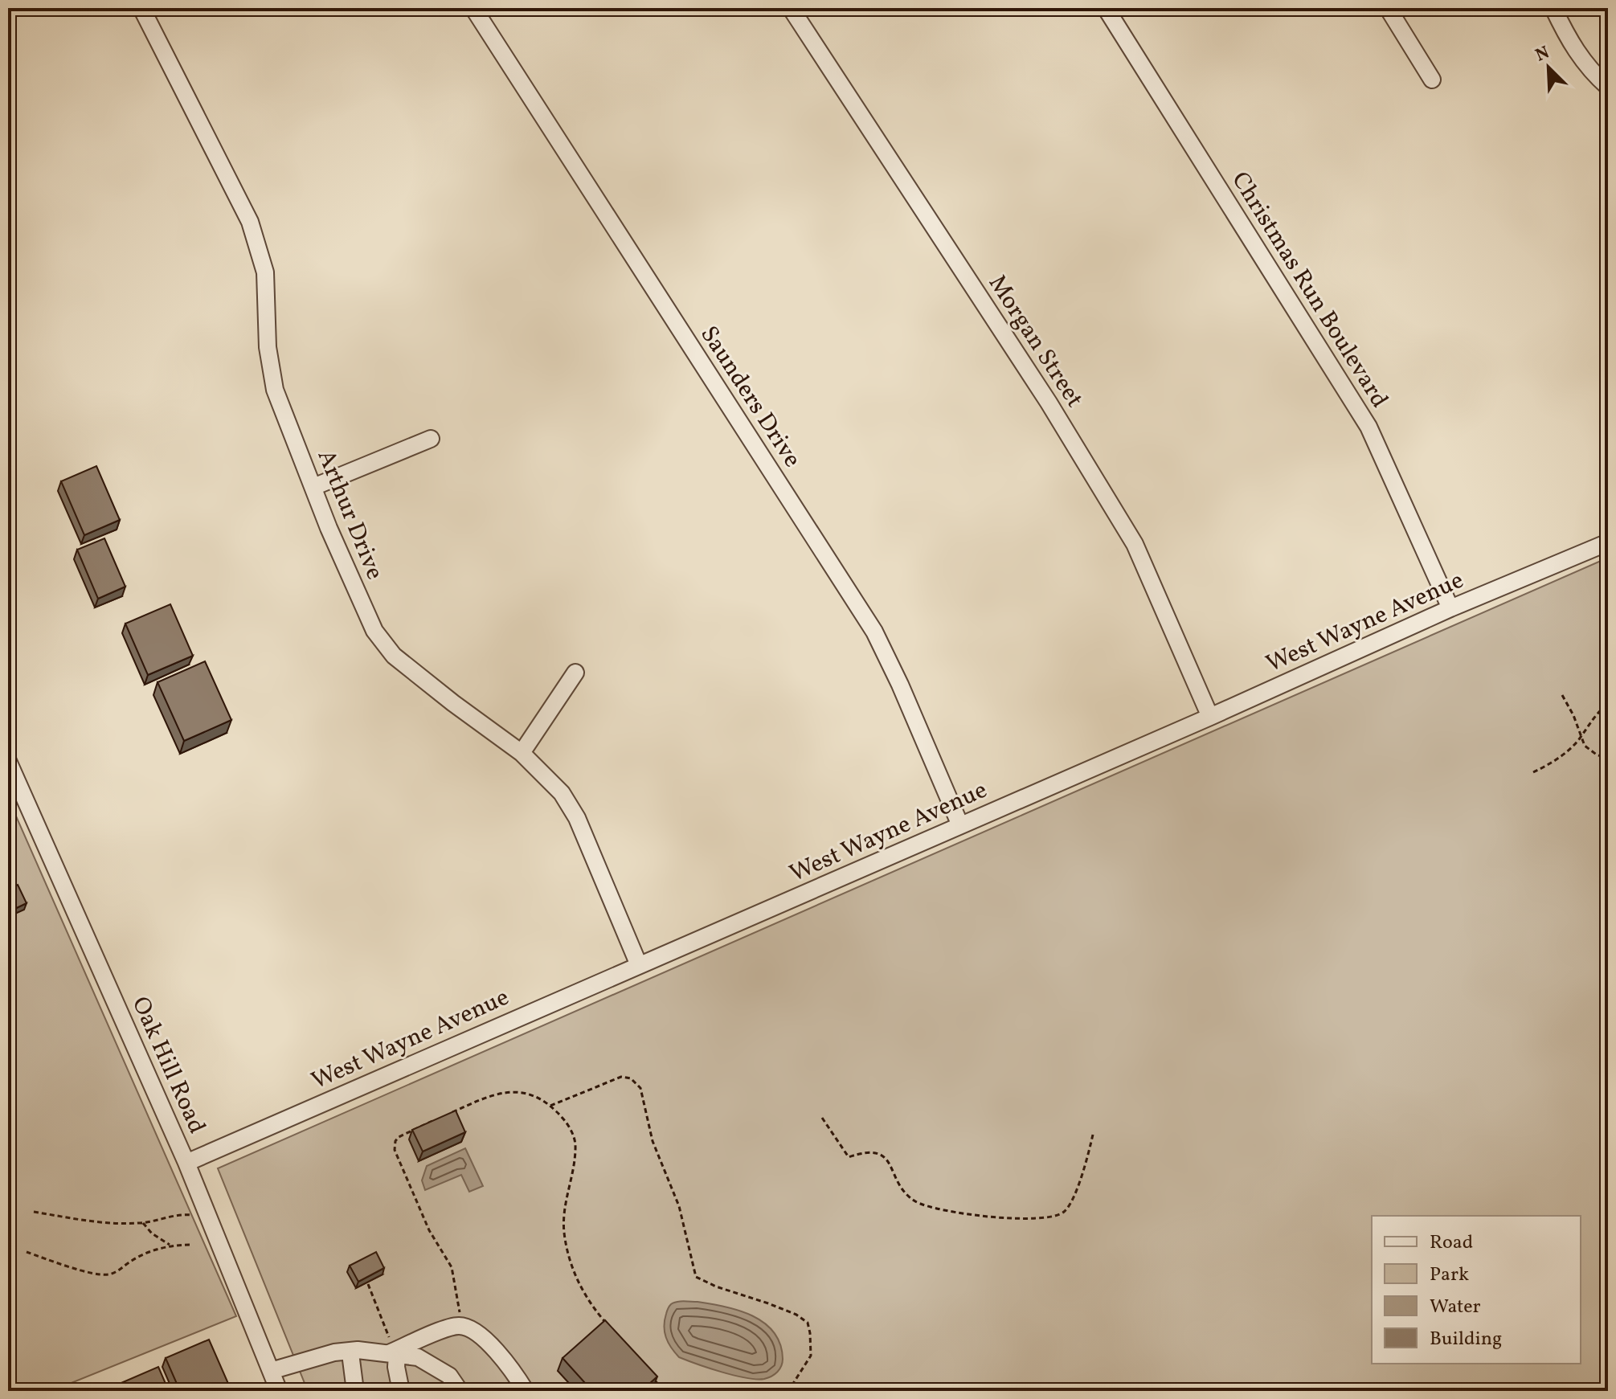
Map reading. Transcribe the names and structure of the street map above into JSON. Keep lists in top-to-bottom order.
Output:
{
  "streets": {
    "street": [
      "Christmas Run Boulevard",
      "Morgan Street",
      "Saunders Drive",
      "Arthur Drive",
      "West Wayne Avenue",
      "Oak Hill Road"
    ]
  },
  "crossings": [
    ["Christmas Run Boulevard", "West Wayne Avenue"],
    ["Morgan Street", "West Wayne Avenue"],
    ["Saunders Drive", "West Wayne Avenue"],
    ["Arthur Drive", "West Wayne Avenue"],
    ["West Wayne Avenue", "Oak Hill Road"]
  ],
  "legend": [
    "Road",
    "Park",
    "Water",
    "Building"
  ],
  "north": "top left"
}
